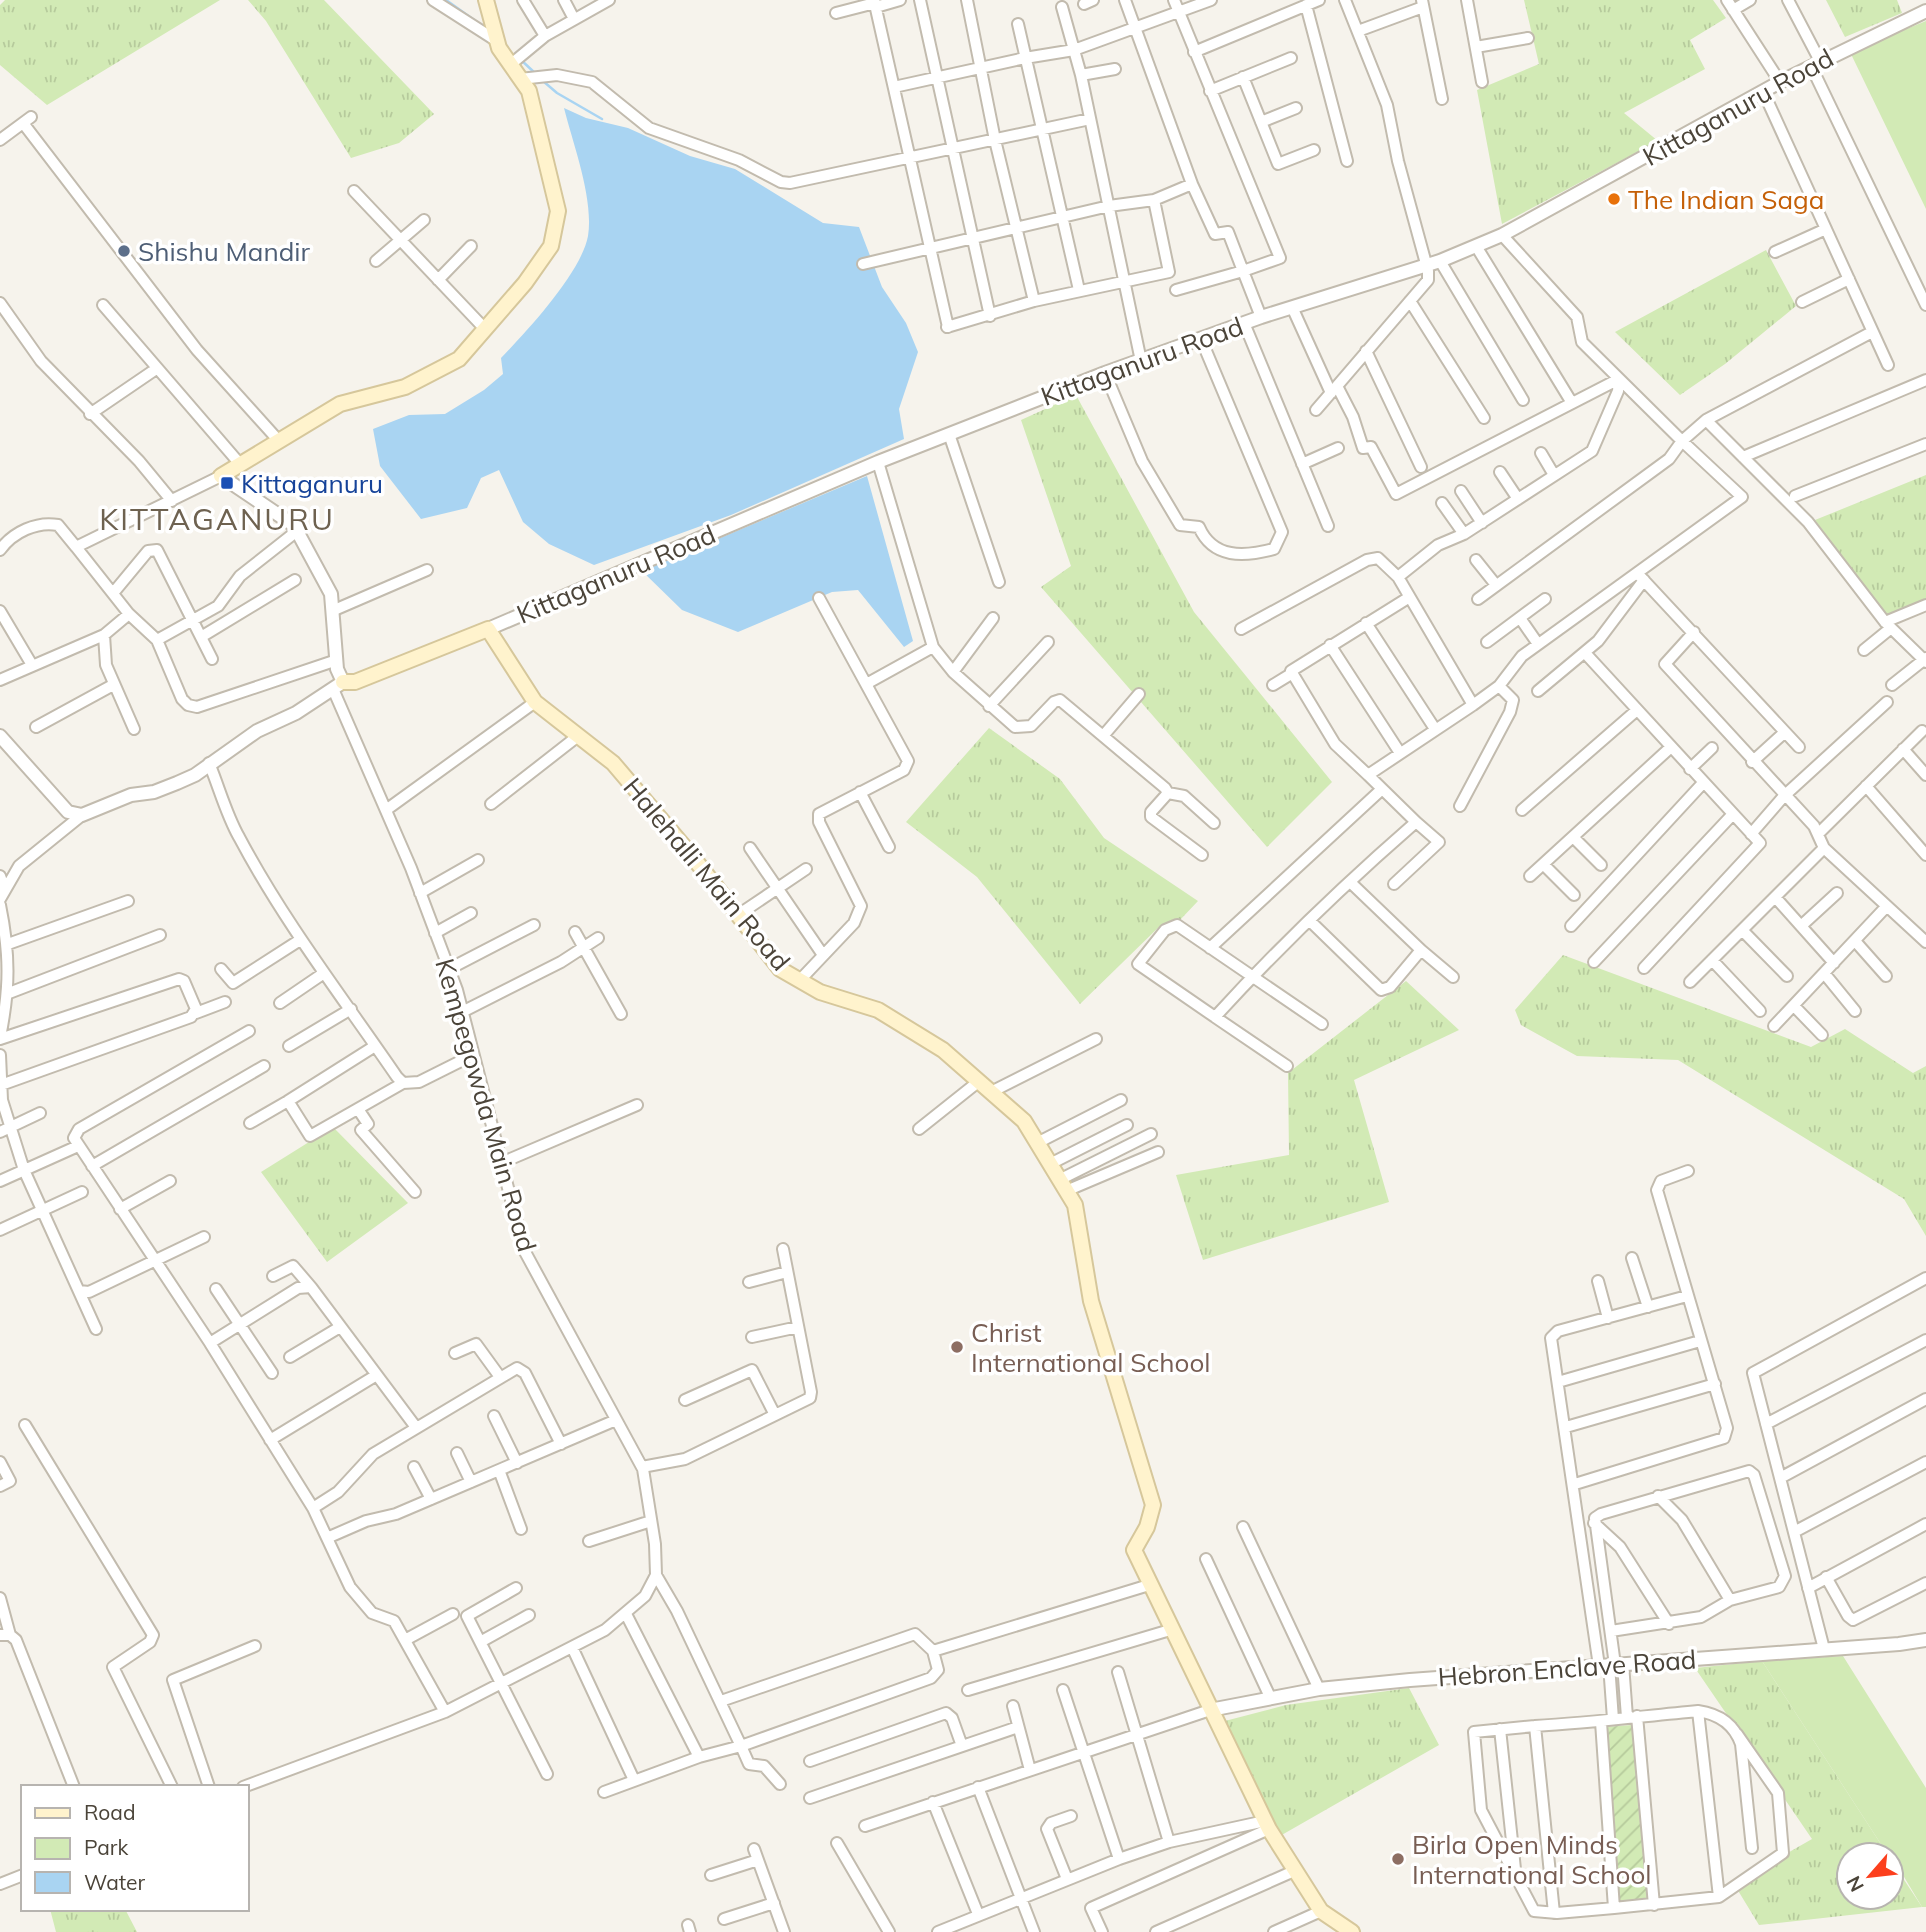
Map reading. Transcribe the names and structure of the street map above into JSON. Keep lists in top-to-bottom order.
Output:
{
  "streets": {
    "main road": ["Kittaganuru Road", "Halehalli Main Road"],
    "street": ["Kempegowda Main Road", "Hebron Enclave Road"]
  },
  "crossings": [
    ["Kittaganuru Road", "Halehalli Main Road"],
    ["Kittaganuru Road", "Kempegowda Main Road"],
    ["Halehalli Main Road", "Hebron Enclave Road"]
  ],
  "districts": ["KITTAGANURU"],
  "places": {
    "other": [
      "The Indian Saga",
      "Shishu Mandir",
      "Christ International School",
      "Birla Open Minds International School"
    ],
    "transit": ["Kittaganuru"]
  },
  "legend": ["Road", "Park", "Water"],
  "north": "bottom left"
}
